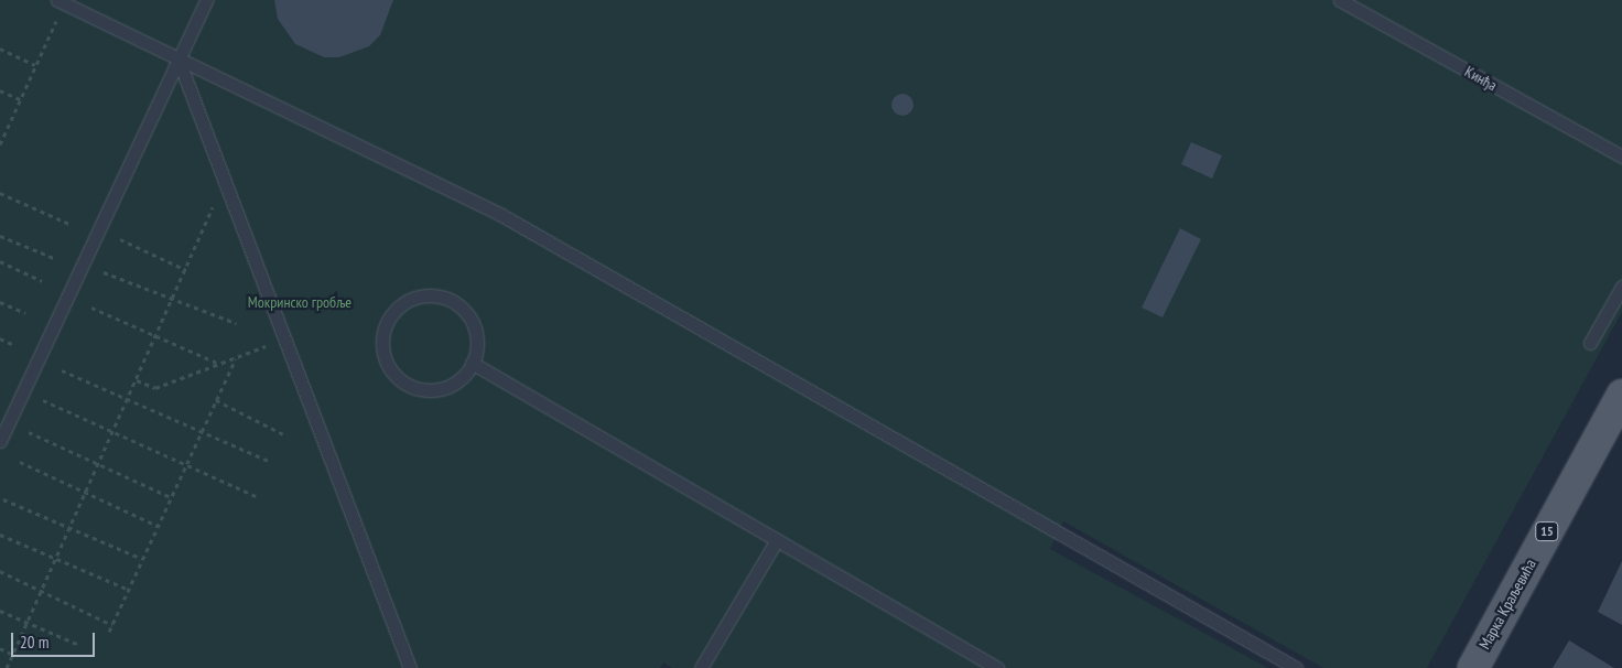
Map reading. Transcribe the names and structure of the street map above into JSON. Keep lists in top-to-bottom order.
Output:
{
  "streets": {
    "main road": ["15", "Марка Краљевића"],
    "lane": ["Кинђа"]
  },
  "parks": ["Мокринско гробље"],
  "scale_bar": "20 m"
}
